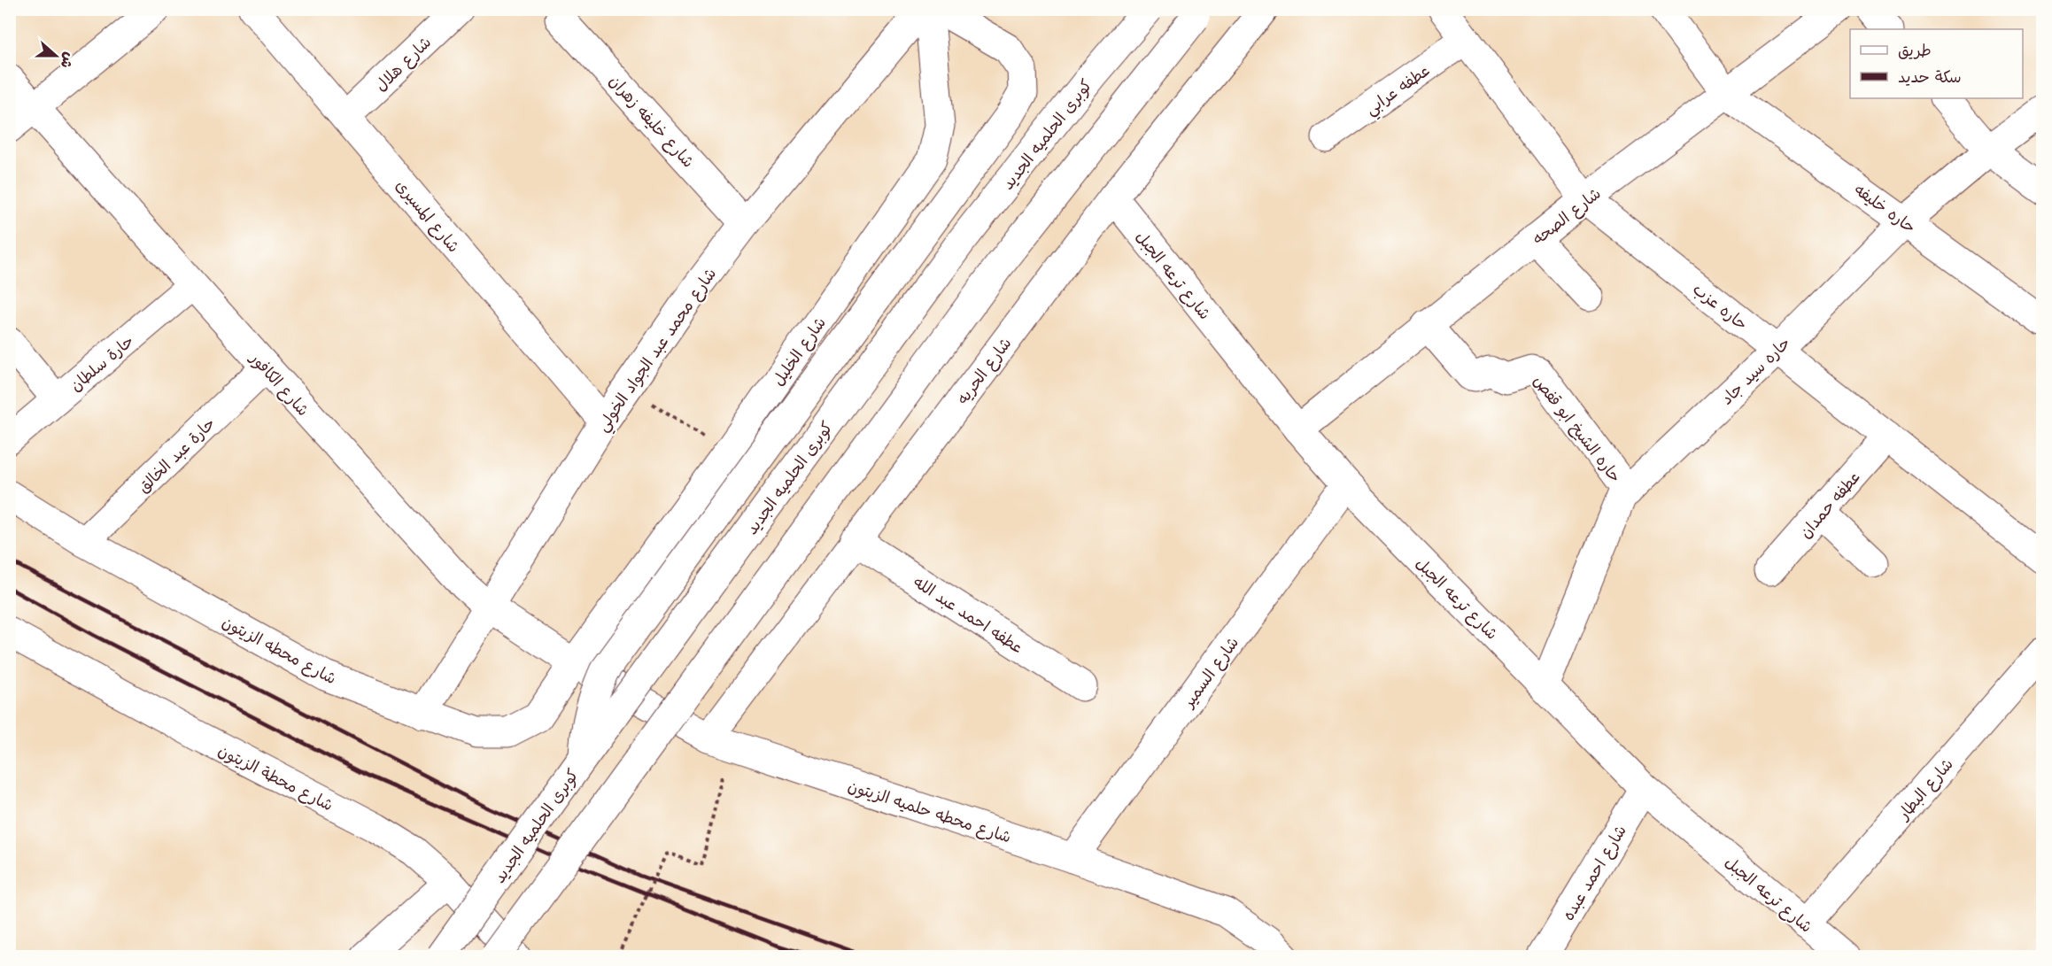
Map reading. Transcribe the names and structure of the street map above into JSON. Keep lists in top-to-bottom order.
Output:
{
  "streets": {
    "street": [
      "شارع هلال",
      "عطفه عرابي",
      "شارع خليفه زهران",
      "كوبرى الحلميه الجديد",
      "حاره خليفه",
      "شارع المسيرى",
      "شارع الصحه",
      "شارع ترعه الجبل",
      "حاره عزب",
      "شارع محمد عبد الجواد الخولي",
      "شارع الخليل",
      "حارة سلطان",
      "شارع الحريه",
      "حاره سيد جاد",
      "شارع الكافور",
      "حاره الشيخ ابو قفص",
      "حارة عبد الخالق",
      "عطفه حمدان",
      "عطفه احمد عبد الله",
      "شارع محطه الزيتون",
      "شارع السمير",
      "شارع محطة الزيتون",
      "شارع البطار",
      "شارع محطه حلميه الزيتون",
      "شارع احمد عبده"
    ]
  },
  "crossings": [
    ["شارع هلال", "شارع المسيرى"],
    ["عطفه عرابي", "حاره عزب"],
    ["شارع خليفه زهران", "شارع محمد عبد الجواد الخولي"],
    ["حاره خليفه", "شارع الصحه"],
    ["حاره خليفه", "حاره سيد جاد"],
    ["شارع المسيرى", "شارع محمد عبد الجواد الخولي"],
    ["شارع الصحه", "شارع ترعه الجبل"],
    ["شارع الصحه", "حاره عزب"],
    ["شارع الصحه", "حاره الشيخ ابو قفص"],
    ["شارع ترعه الجبل", "شارع الحريه"],
    ["شارع ترعه الجبل", "حاره سيد جاد"],
    ["شارع ترعه الجبل", "شارع السمير"],
    ["شارع ترعه الجبل", "شارع البطار"],
    ["شارع ترعه الجبل", "شارع احمد عبده"],
    ["حاره عزب", "حاره سيد جاد"],
    ["حاره عزب", "عطفه حمدان"],
    ["شارع محمد عبد الجواد الخولي", "شارع الكافور"],
    ["شارع محمد عبد الجواد الخولي", "شارع محطه الزيتون"],
    ["شارع الخليل", "شارع الكافور"],
    ["شارع الخليل", "شارع محطه الزيتون"],
    ["شارع الخليل", "شارع محطه حلميه الزيتون"],
    ["حارة سلطان", "شارع الكافور"],
    ["شارع الحريه", "عطفه احمد عبد الله"],
    ["شارع الحريه", "شارع محطه حلميه الزيتون"],
    ["حاره سيد جاد", "حاره الشيخ ابو قفص"],
    ["شارع الكافور", "حارة عبد الخالق"],
    ["شارع الكافور", "شارع محطه الزيتون"],
    ["شارع الكافور", "شارع محطه حلميه الزيتون"],
    ["حارة عبد الخالق", "شارع محطه الزيتون"],
    ["شارع محطه الزيتون", "شارع محطه حلميه الزيتون"],
    ["شارع السمير", "شارع محطه حلميه الزيتون"]
  ],
  "legend": ["طريق", "سكة حديد"],
  "north": "right"
}
